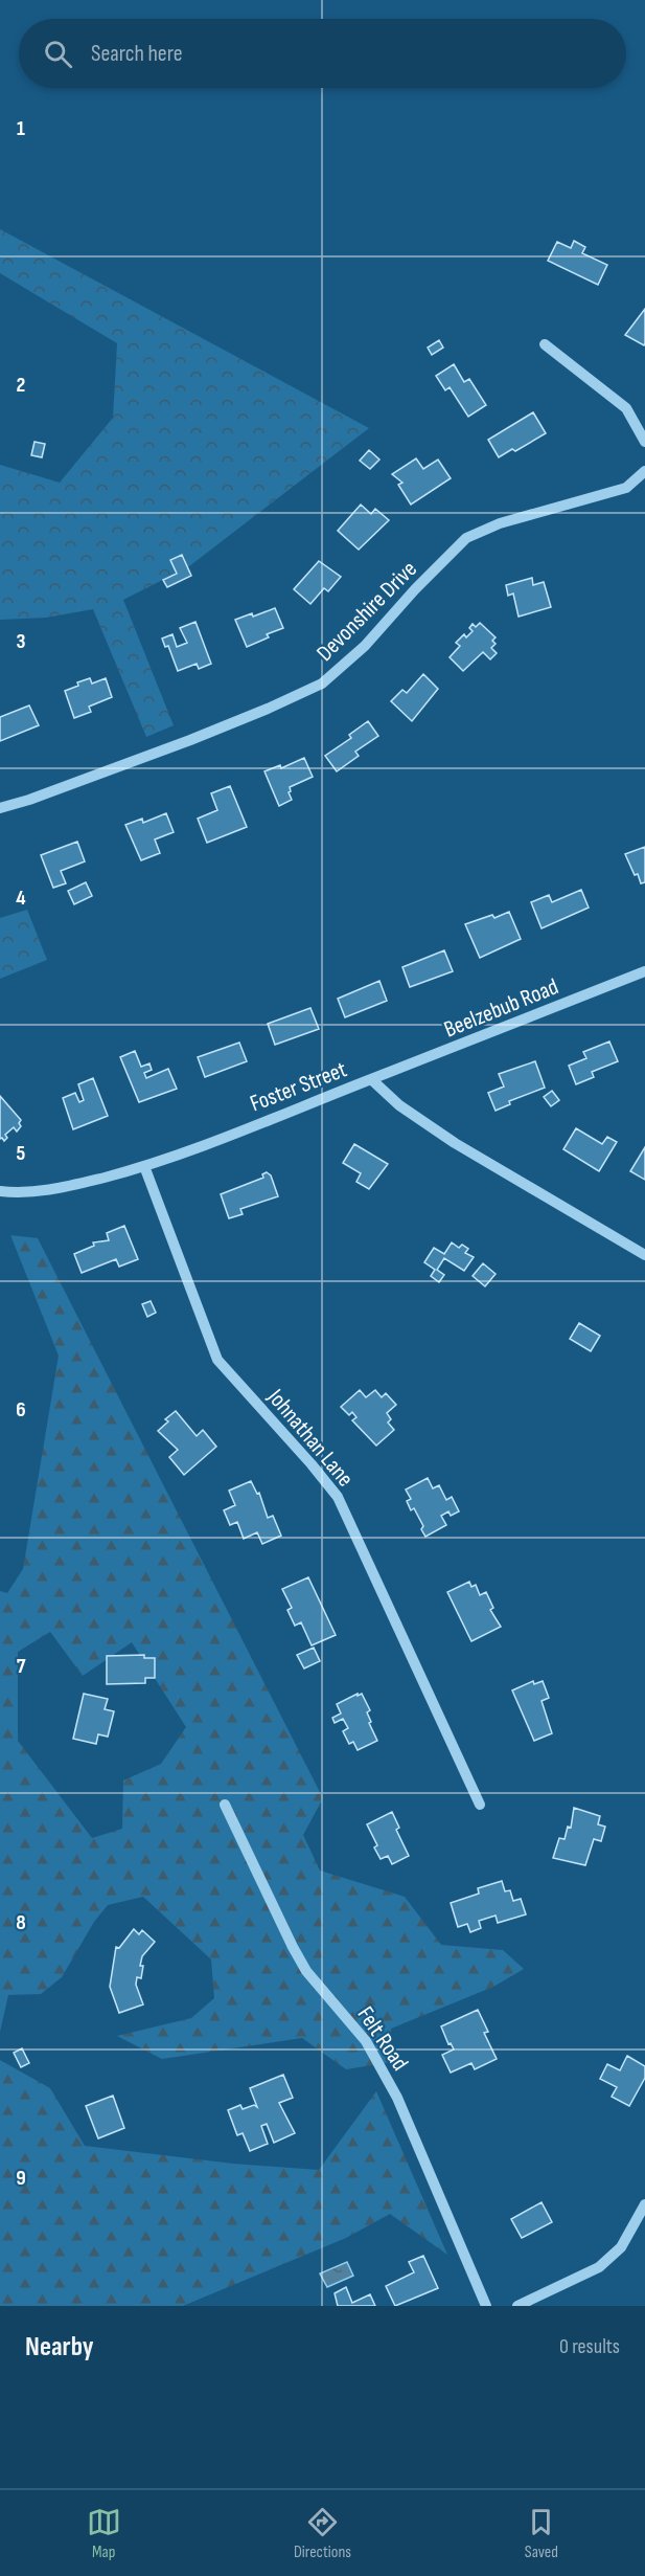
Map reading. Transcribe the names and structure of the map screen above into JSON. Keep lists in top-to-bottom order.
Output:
{
  "streets": {
    "street": [
      "Devonshire Drive",
      "Beelzebub Road",
      "Foster Street",
      "Johnathan Lane",
      "Felt Road"
    ]
  },
  "crossings": [
    ["Beelzebub Road", "Foster Street"],
    ["Foster Street", "Johnathan Lane"]
  ],
  "page": {
    "search": "Search here",
    "heading": ["Nearby", "0 results"],
    "nav": ["Map", "Directions", "Saved"]
  },
  "grid": {
    "rows": [
      "1",
      "2",
      "3",
      "4",
      "5",
      "6",
      "7",
      "8",
      "9"
    ]
  }
}
